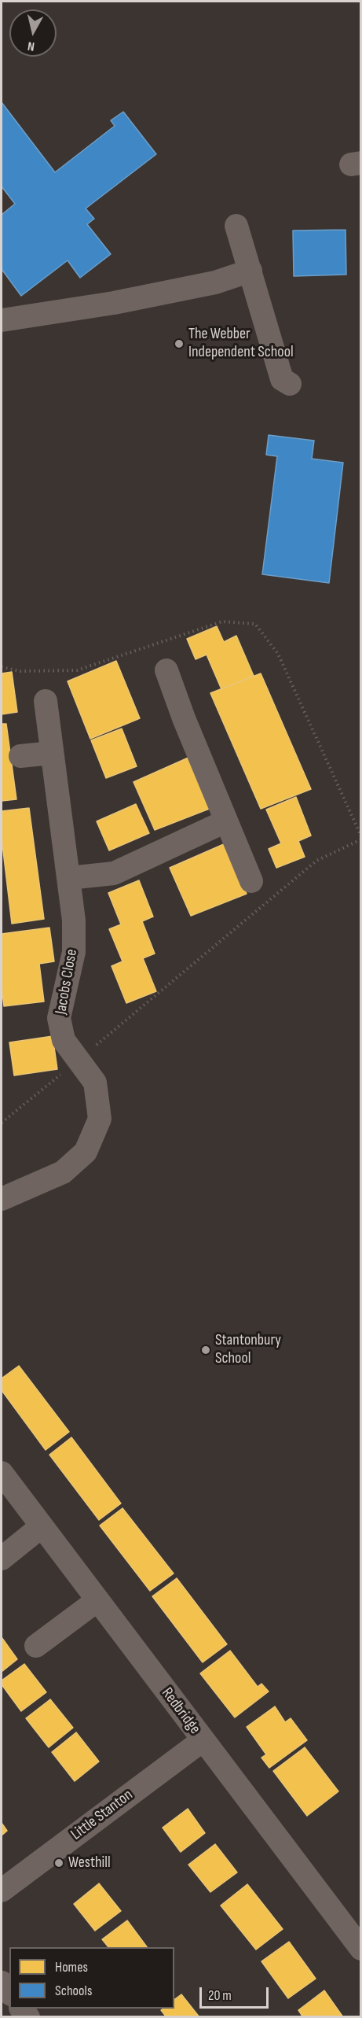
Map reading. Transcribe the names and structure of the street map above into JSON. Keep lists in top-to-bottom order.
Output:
{
  "streets": {
    "street": ["Jacobs Close", "Redbridge", "Little Stanton"]
  },
  "crossings": [
    ["Redbridge", "Little Stanton"]
  ],
  "places": ["The Webber Independent School", "Stantonbury School", "Westhill"],
  "legend": ["Homes", "Schools"],
  "scale_bar": "20 m",
  "north": "bottom"
}
